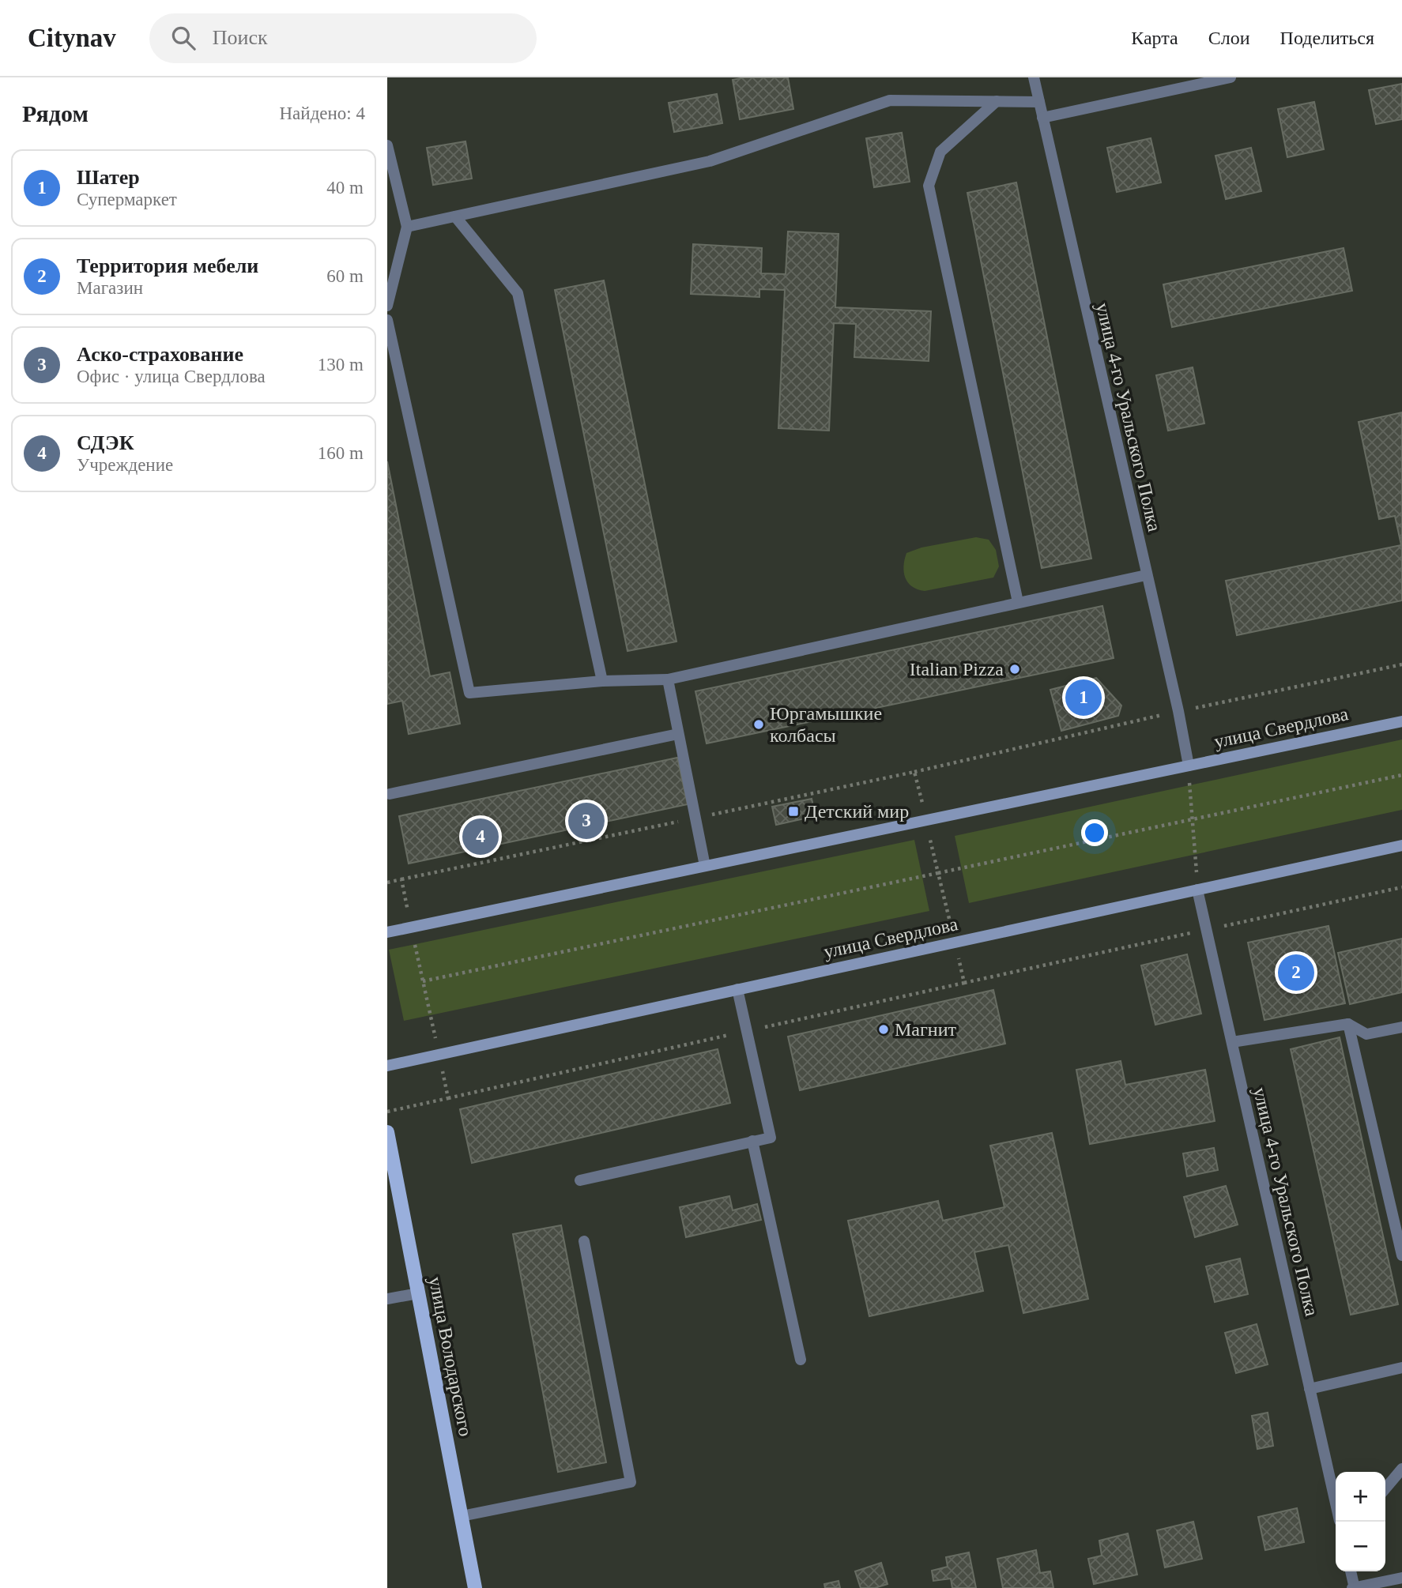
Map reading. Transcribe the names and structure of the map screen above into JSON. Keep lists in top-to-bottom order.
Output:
{
  "streets": {
    "main road": ["улица Свердлова", "улица Володарского"],
    "street": ["улица 4-го Уральского Полка"]
  },
  "crossings": [
    ["улица 4-го Уральского Полка", "улица Свердлова"]
  ],
  "places": {
    "other": ["Italian Pizza", "Юргамышкие колбасы", "Магнит"],
    "transit": ["Детский мир"]
  },
  "page": {
    "header": "Citynav",
    "search": "Поиск",
    "nav": ["Карта", "Слои", "Поделиться"],
    "heading": ["Рядом", "Найдено: 4"],
    "list": [
      {
        "mark": "1",
        "name": "Шатер",
        "note": "Супермаркет",
        "value": "40 m"
      },
      {
        "mark": "2",
        "name": "Территория мебели",
        "note": "Магазин",
        "value": "60 m"
      },
      {
        "mark": "3",
        "name": "Аско-страхование",
        "note": "Офис · улица Свердлова",
        "value": "130 m"
      },
      {
        "mark": "4",
        "name": "СДЭК",
        "note": "Учреждение",
        "value": "160 m"
      }
    ],
    "pins": [
      "1",
      "3",
      "4",
      "2"
    ],
    "map_buttons": ["+", "−"]
  }
}
